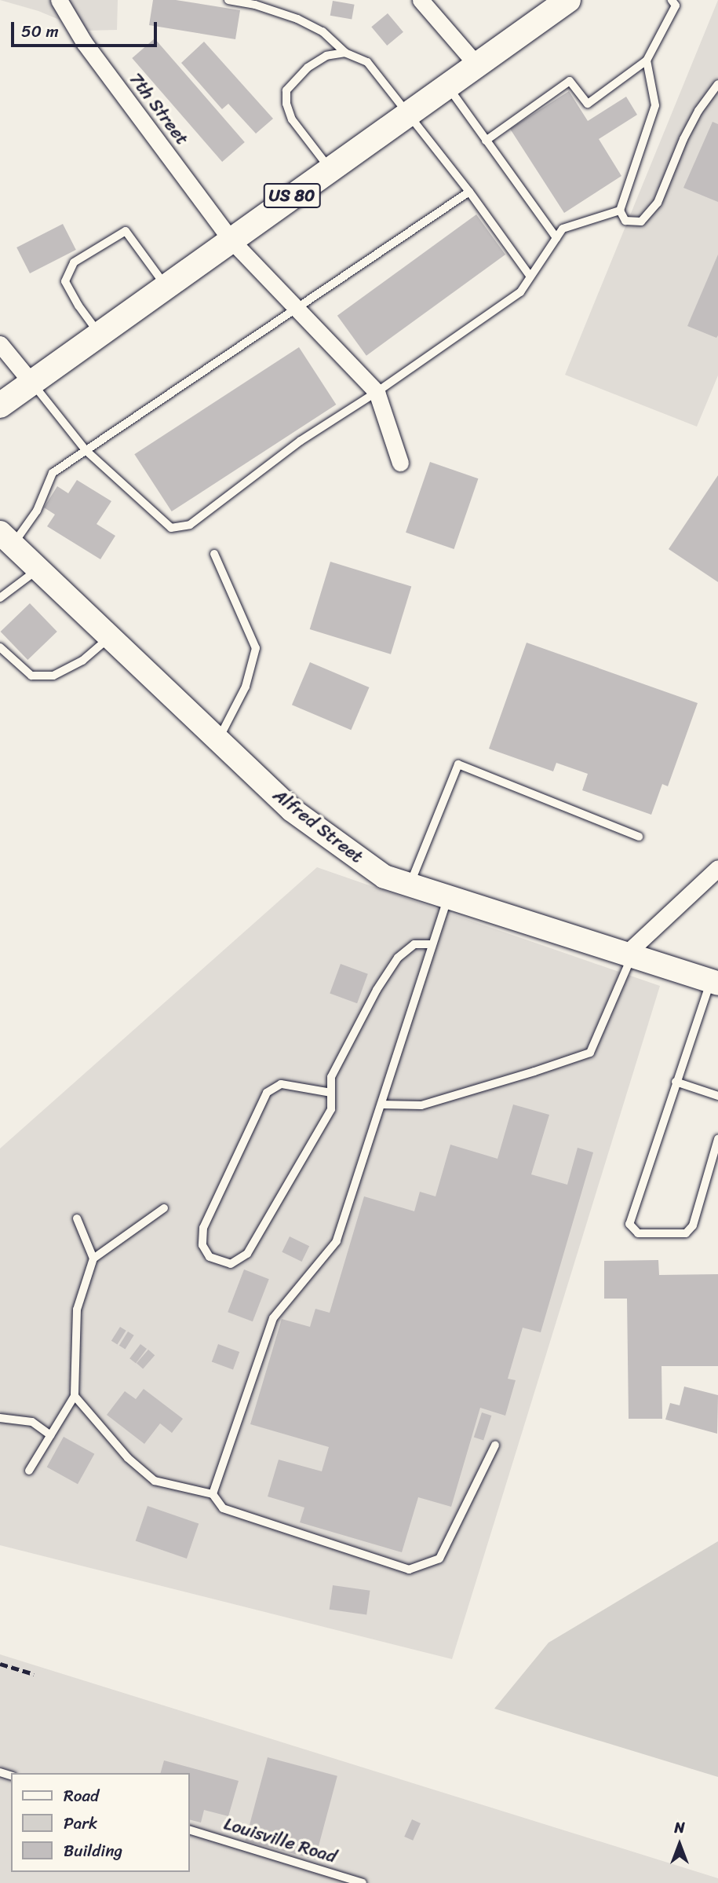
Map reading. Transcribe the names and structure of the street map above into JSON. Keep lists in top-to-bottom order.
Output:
{
  "streets": {
    "main road": ["US 80", "Alfred Street"],
    "street": ["7th Street"],
    "lane": ["Louisville Road"]
  },
  "crossings": [
    ["7th Street", "US 80"]
  ],
  "legend": ["Road", "Park", "Building"],
  "scale_bar": "50 m",
  "north": "top"
}
